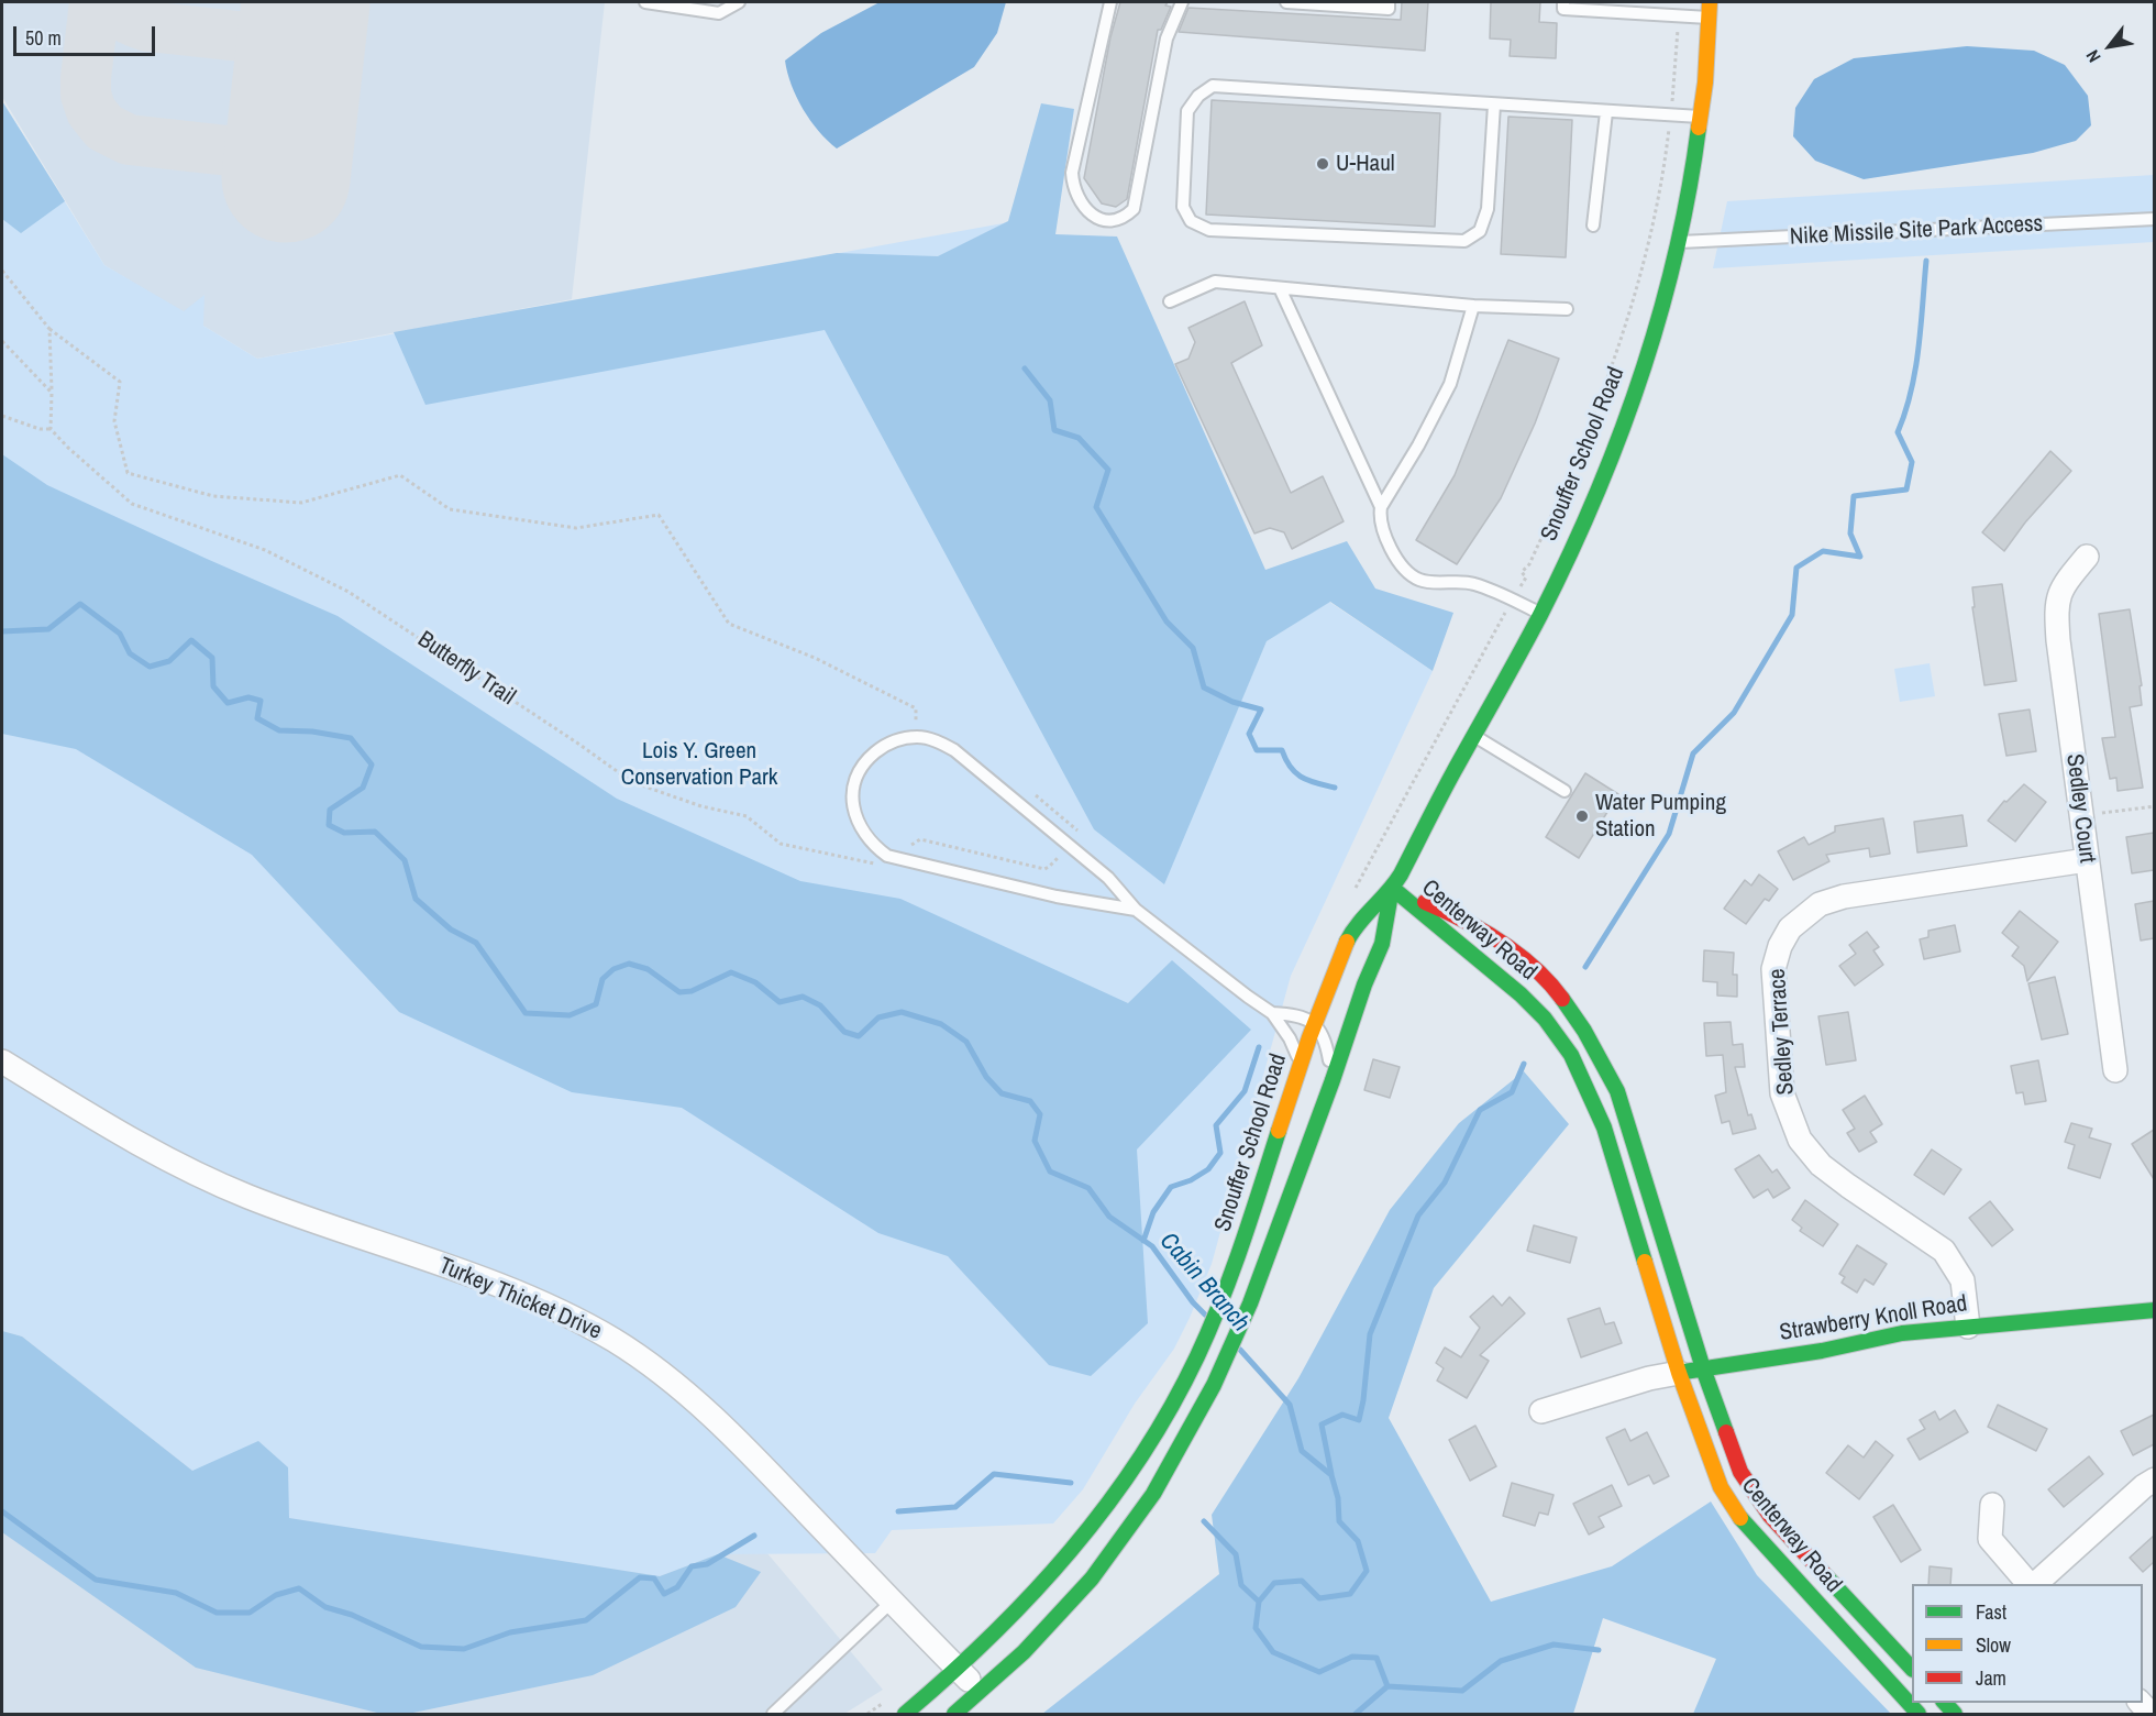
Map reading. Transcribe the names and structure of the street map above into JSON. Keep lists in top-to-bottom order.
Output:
{
  "streets": {
    "main road": ["Snouffer School Road", "Centerway Road", "Strawberry Knoll Road"],
    "street": ["Sedley Court", "Sedley Terrace", "Turkey Thicket Drive"],
    "lane": ["Nike Missile Site Park Access"],
    "path": ["Butterfly Trail"]
  },
  "crossings": [
    ["Nike Missile Site Park Access", "Snouffer School Road"],
    ["Snouffer School Road", "Centerway Road"],
    ["Snouffer School Road", "Turkey Thicket Drive"],
    ["Sedley Court", "Sedley Terrace"],
    ["Centerway Road", "Strawberry Knoll Road"],
    ["Sedley Terrace", "Strawberry Knoll Road"]
  ],
  "water": ["Cabin Branch"],
  "parks": ["Lois Y. Green Conservation Park"],
  "places": ["U-Haul", "Water Pumping Station"],
  "legend": ["Fast", "Slow", "Jam"],
  "scale_bar": "50 m",
  "north": "bottom left"
}
